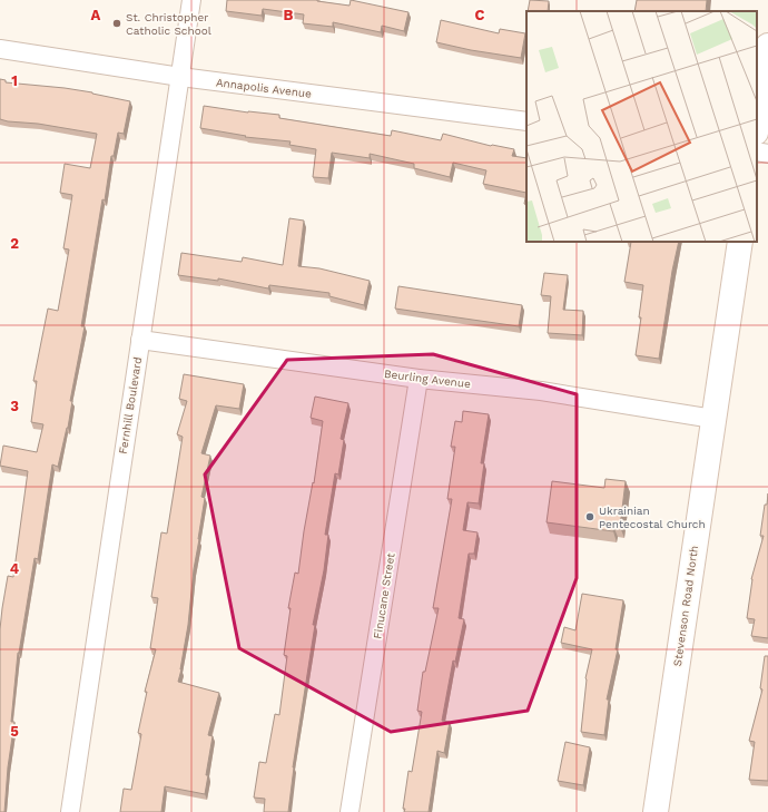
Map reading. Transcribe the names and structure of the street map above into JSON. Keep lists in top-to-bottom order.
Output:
{
  "streets": {
    "main road": ["Stevenson Road North"],
    "street": [
      "Annapolis Avenue",
      "Beurling Avenue",
      "Fernhill Boulevard",
      "Finucane Street"
    ]
  },
  "crossings": [
    ["Annapolis Avenue", "Fernhill Boulevard"],
    ["Beurling Avenue", "Fernhill Boulevard"],
    ["Beurling Avenue", "Finucane Street"],
    ["Beurling Avenue", "Stevenson Road North"]
  ],
  "places": ["St. Christopher Catholic School", "Ukrainian Pentecostal Church"],
  "grid": {
    "columns": ["A", "B", "C"],
    "rows": [
      "1",
      "2",
      "3",
      "4",
      "5"
    ]
  }
}
